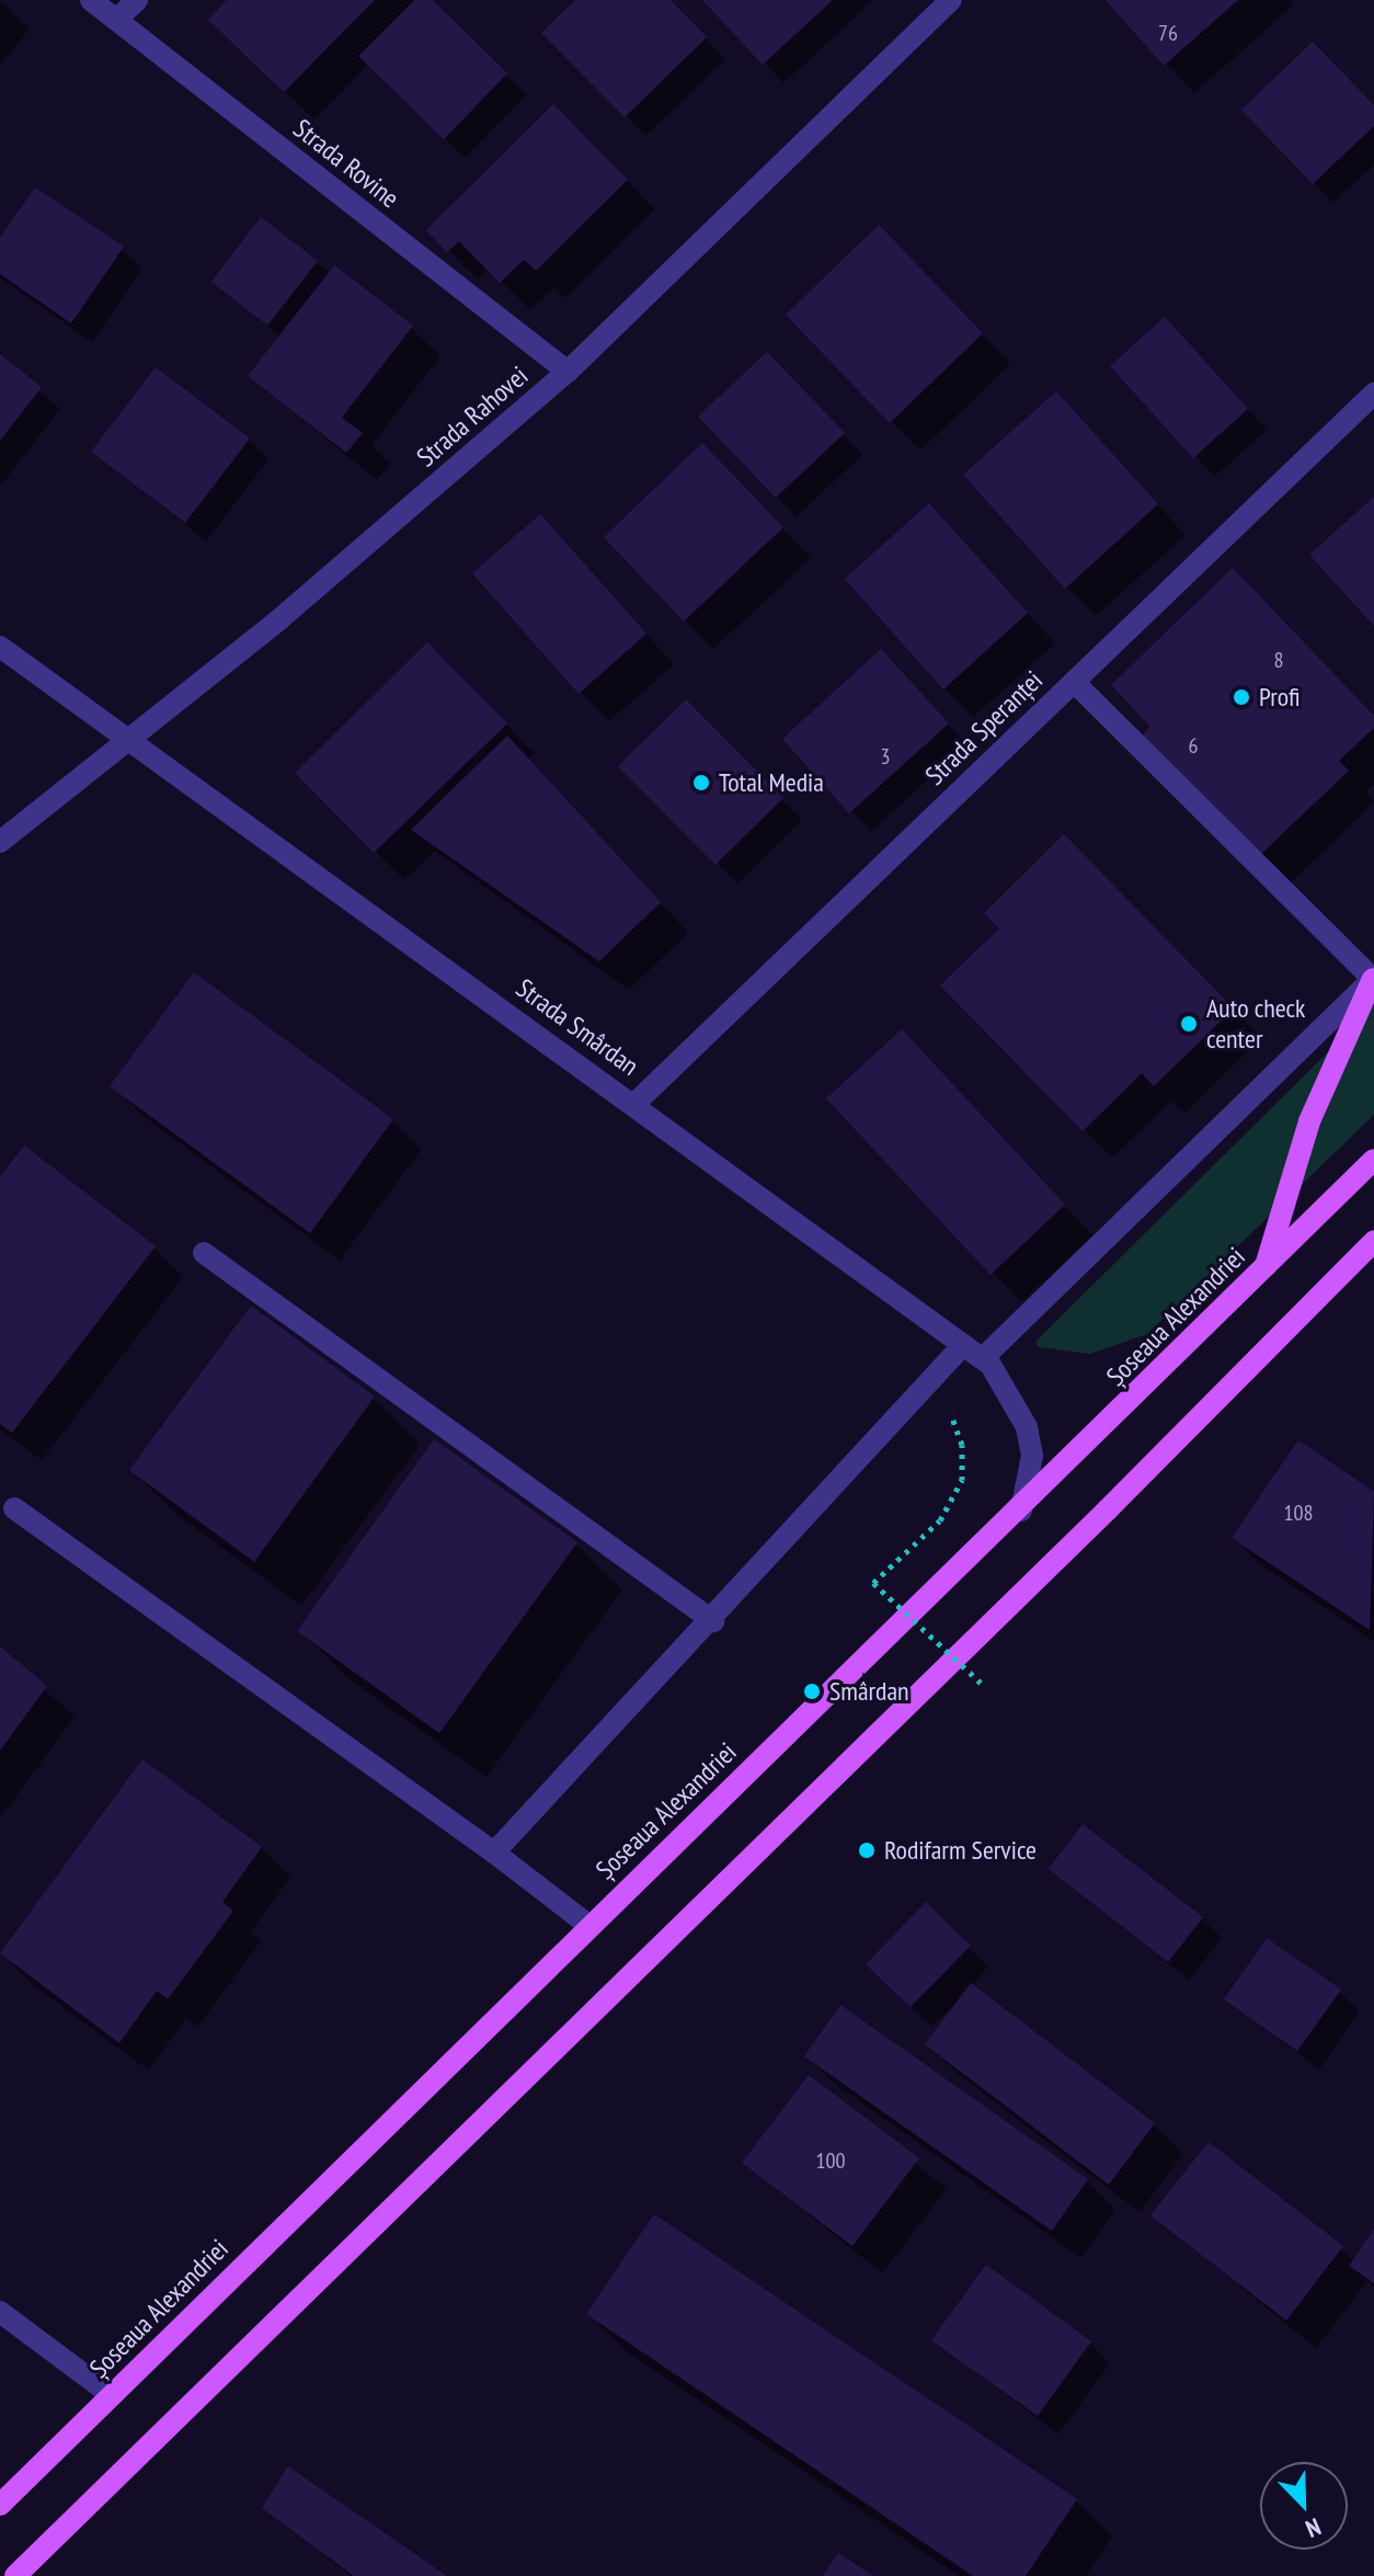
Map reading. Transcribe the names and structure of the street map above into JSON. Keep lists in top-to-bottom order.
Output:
{
  "streets": {
    "main road": ["Șoseaua Alexandriei"],
    "street": [
      "Strada Rovine",
      "Strada Rahovei",
      "Strada Speranței",
      "Strada Smârdan"
    ]
  },
  "crossings": [
    ["Strada Rovine", "Strada Rahovei"],
    ["Strada Rahovei", "Strada Smârdan"],
    ["Strada Speranței", "Strada Smârdan"],
    ["Strada Smârdan", "Șoseaua Alexandriei"]
  ],
  "places": [
    "Profi",
    "Total Media",
    "Auto check center",
    "Smârdan",
    "Rodifarm Service"
  ],
  "house_numbers": [
    "76",
    "8",
    "6",
    "3",
    "108",
    "100"
  ],
  "north": "bottom right"
}
